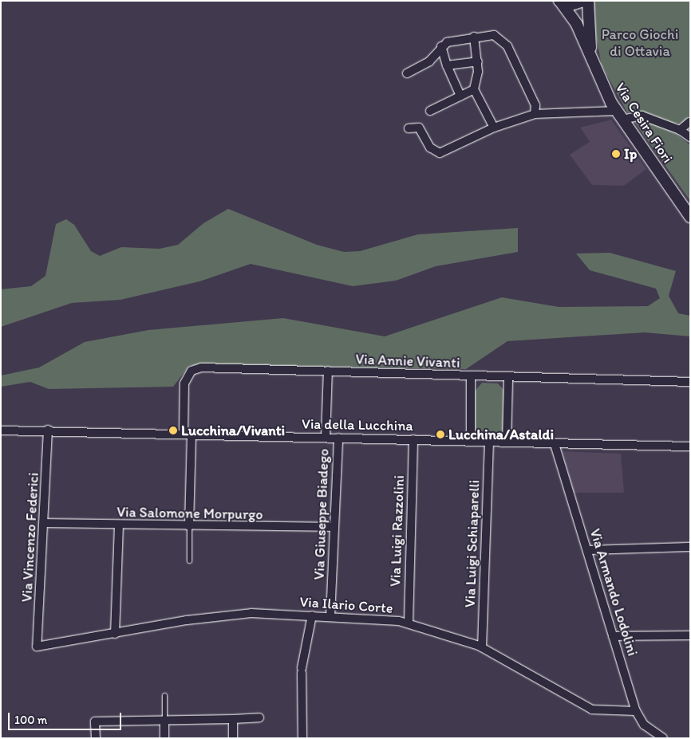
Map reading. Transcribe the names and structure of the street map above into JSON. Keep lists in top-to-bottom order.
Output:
{
  "streets": {
    "street": [
      "Via Cesira Fiori",
      "Via Annie Vivanti",
      "Via della Lucchina",
      "Via Salomone Morpurgo",
      "Via Giuseppe Biadego",
      "Via Luigi Razzolini",
      "Via Vincenzo Federici",
      "Via Luigi Schiaparelli",
      "Via Armando Lodolini",
      "Via Ilario Corte"
    ]
  },
  "crossings": [
    ["Via Annie Vivanti", "Via della Lucchina"],
    ["Via della Lucchina", "Via Giuseppe Biadego"],
    ["Via della Lucchina", "Via Luigi Razzolini"],
    ["Via della Lucchina", "Via Vincenzo Federici"],
    ["Via della Lucchina", "Via Luigi Schiaparelli"],
    ["Via della Lucchina", "Via Armando Lodolini"],
    ["Via Salomone Morpurgo", "Via Giuseppe Biadego"],
    ["Via Salomone Morpurgo", "Via Vincenzo Federici"],
    ["Via Giuseppe Biadego", "Via Ilario Corte"],
    ["Via Luigi Razzolini", "Via Ilario Corte"],
    ["Via Vincenzo Federici", "Via Ilario Corte"],
    ["Via Luigi Schiaparelli", "Via Ilario Corte"],
    ["Via Armando Lodolini", "Via Ilario Corte"]
  ],
  "parks": ["Parco Giochi di Ottavia"],
  "places": ["Ip", "Lucchina/Vivanti", "Lucchina/Astaldi"],
  "scale_bar": "100 m"
}
